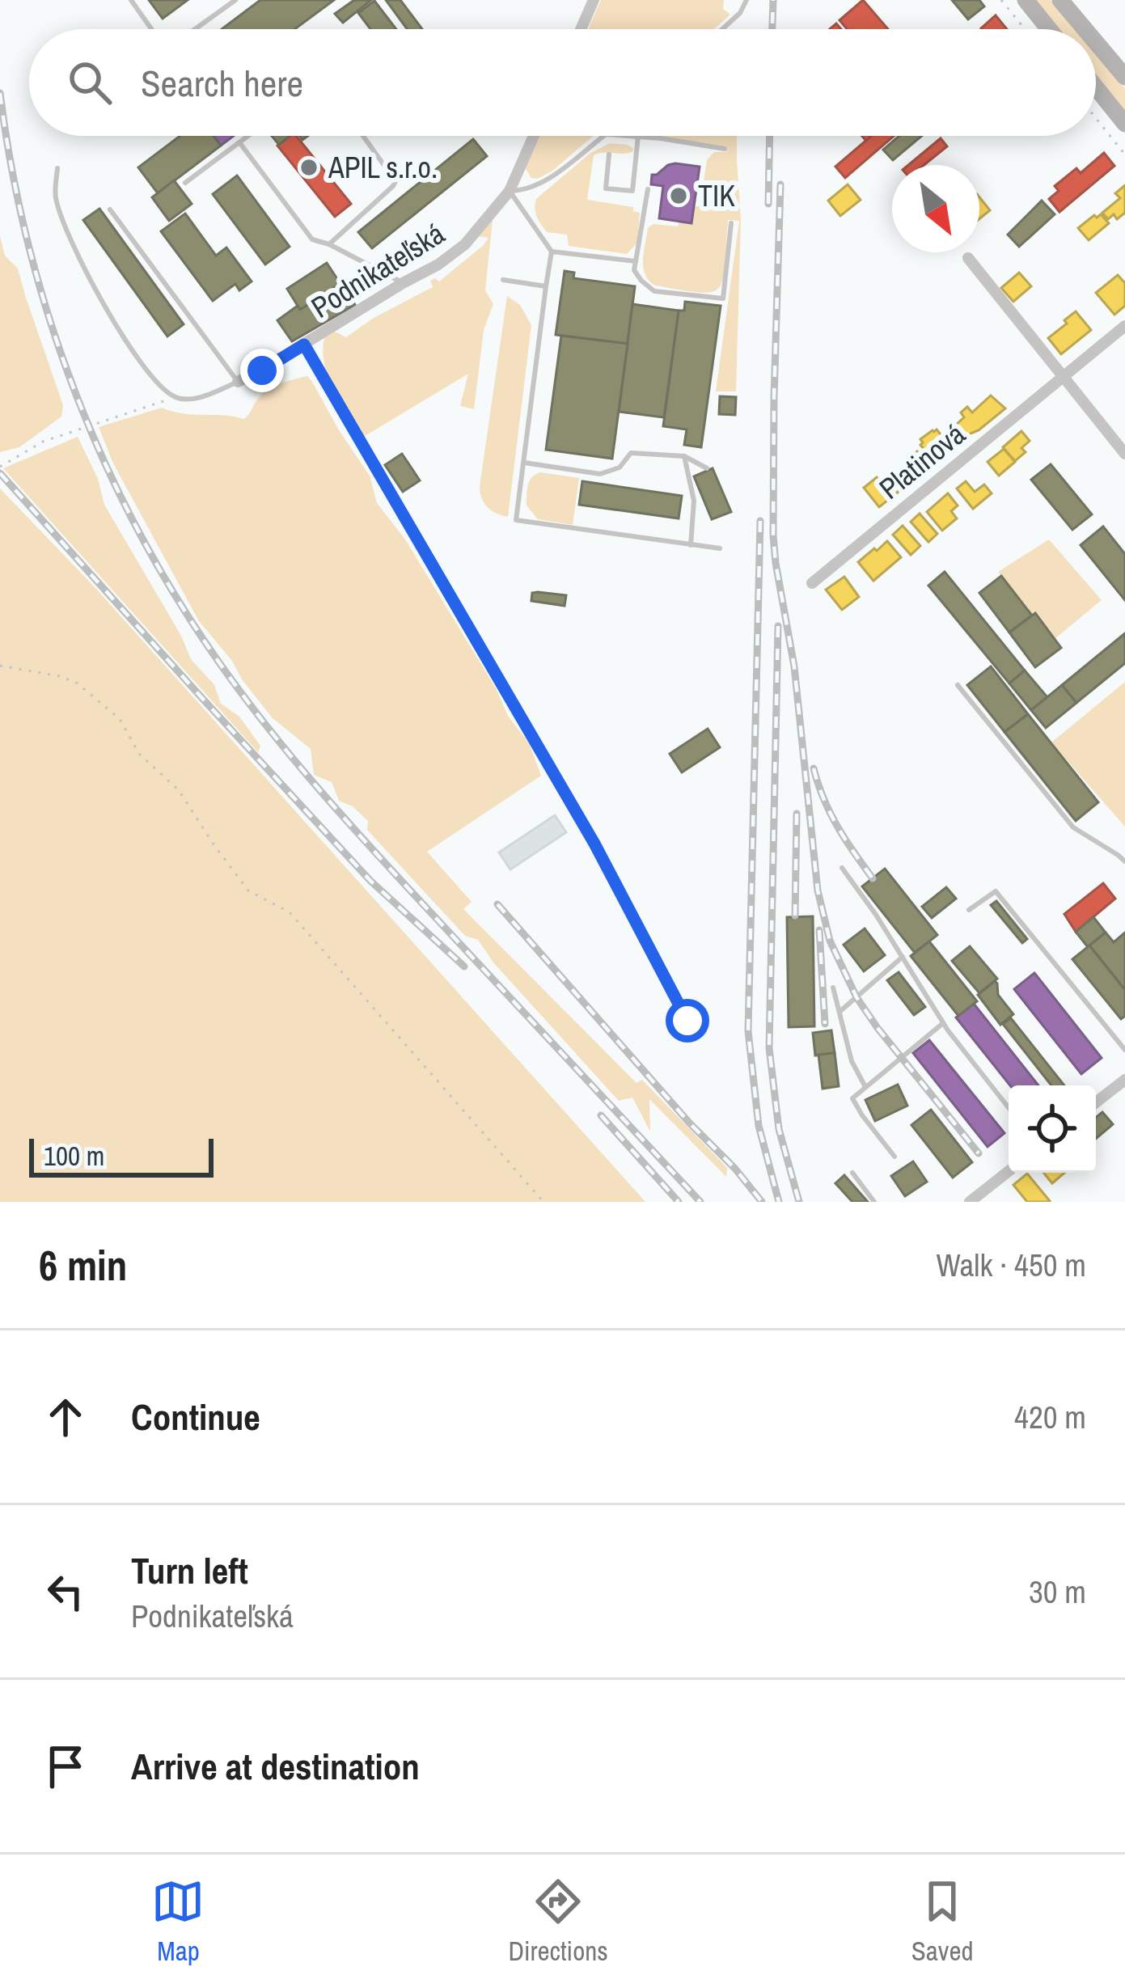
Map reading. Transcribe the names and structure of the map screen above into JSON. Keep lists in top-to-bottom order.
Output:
{
  "streets": {
    "street": ["Podnikateľská", "Platinová"]
  },
  "places": ["APIL s.r.o.", "TIK"],
  "scale_bar": "100 m",
  "north": "bottom right",
  "page": {
    "search": "Search here",
    "scale": "100 m",
    "heading": ["6 min", "Walk · 450 m"],
    "list": [
      ["Continue", "420 m"],
      ["Turn left", "Podnikateľská", "30 m"],
      "Arrive at destination"
    ],
    "nav": ["Map", "Directions", "Saved"]
  }
}
